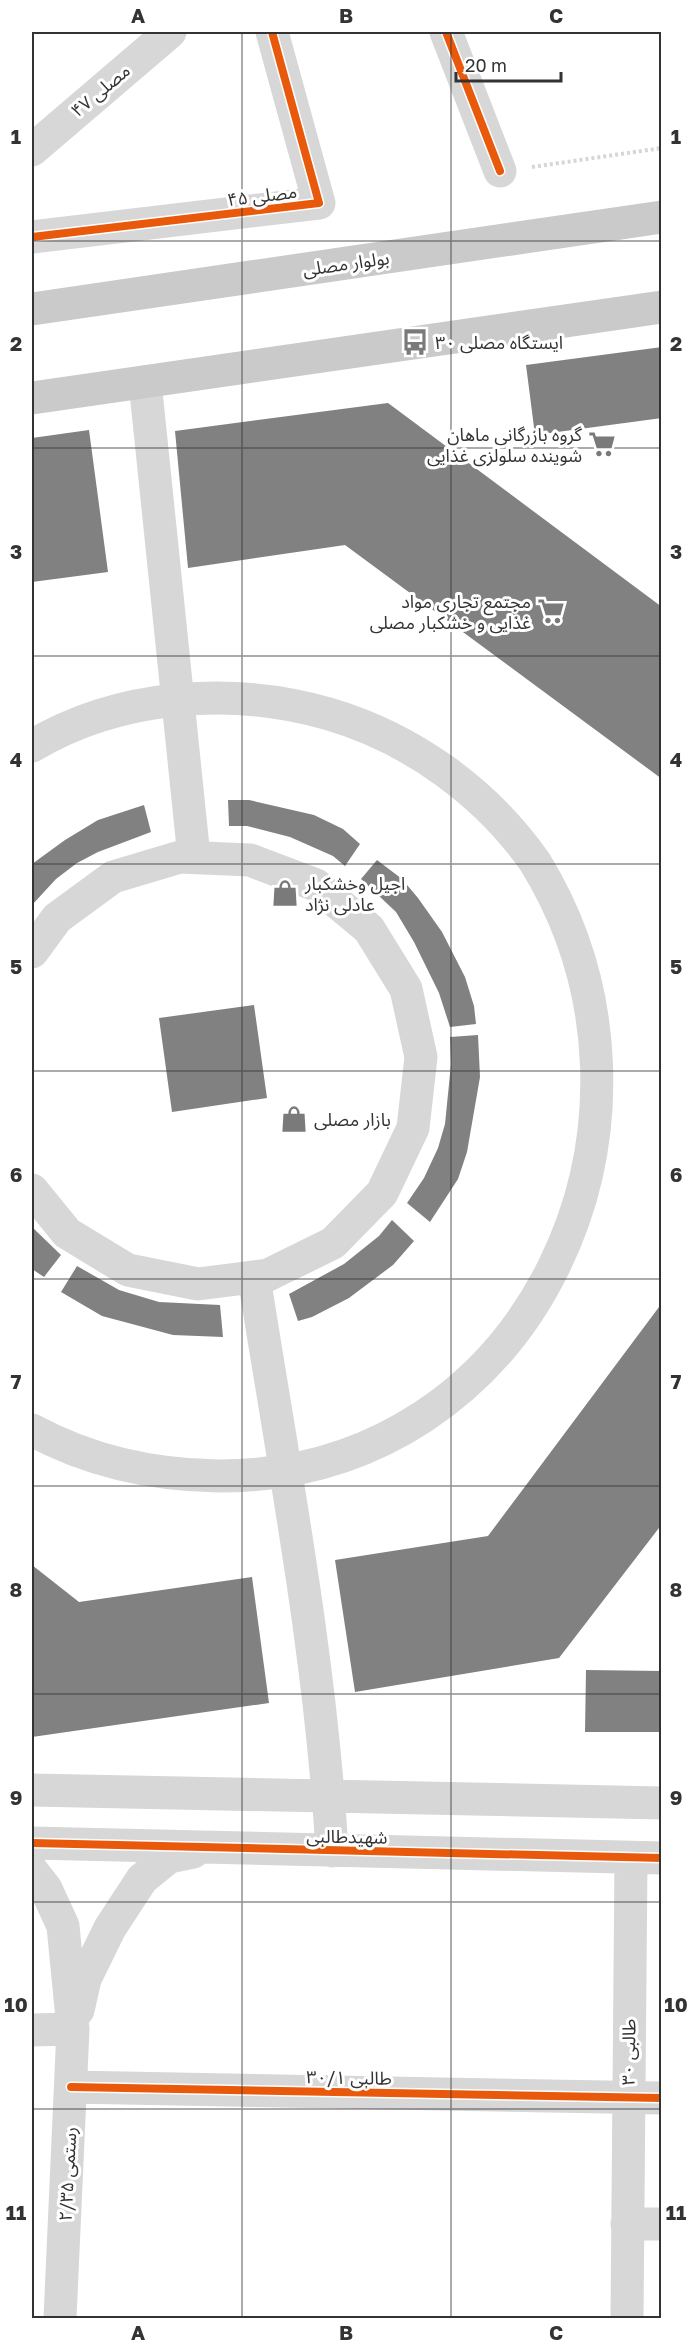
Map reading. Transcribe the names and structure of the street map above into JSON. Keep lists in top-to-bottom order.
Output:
{
  "streets": {
    "main road": ["بولوار مصلی"],
    "street": [
      "مصلی ۴۷",
      "مصلی ۴۵",
      "شهیدطالبی",
      "طالبی ۳۰",
      "طالبی ۳۰/۱",
      "رستمی ۲/۳۵"
    ]
  },
  "crossings": [
    ["شهیدطالبی", "طالبی ۳۰"],
    ["طالبی ۳۰", "طالبی ۳۰/۱"],
    ["طالبی ۳۰/۱", "رستمی ۲/۳۵"]
  ],
  "places": {
    "bus stop": ["ایستگاه مصلی ۳۰"],
    "supermarket": ["گروه بازرگانی ماهان شوینده سلولزی غذایی", "مجتمع تجاری مواد غذایی و خشکبار مصلی"],
    "shop": ["اجیل وخشکبار عادلی نژاد", "بازار مصلى"]
  },
  "scale_bar": "20 m",
  "grid": {
    "columns": ["A", "B", "C"],
    "rows": [
      "1",
      "2",
      "3",
      "4",
      "5",
      "6",
      "7",
      "8",
      "9",
      "10",
      "11"
    ]
  }
}
